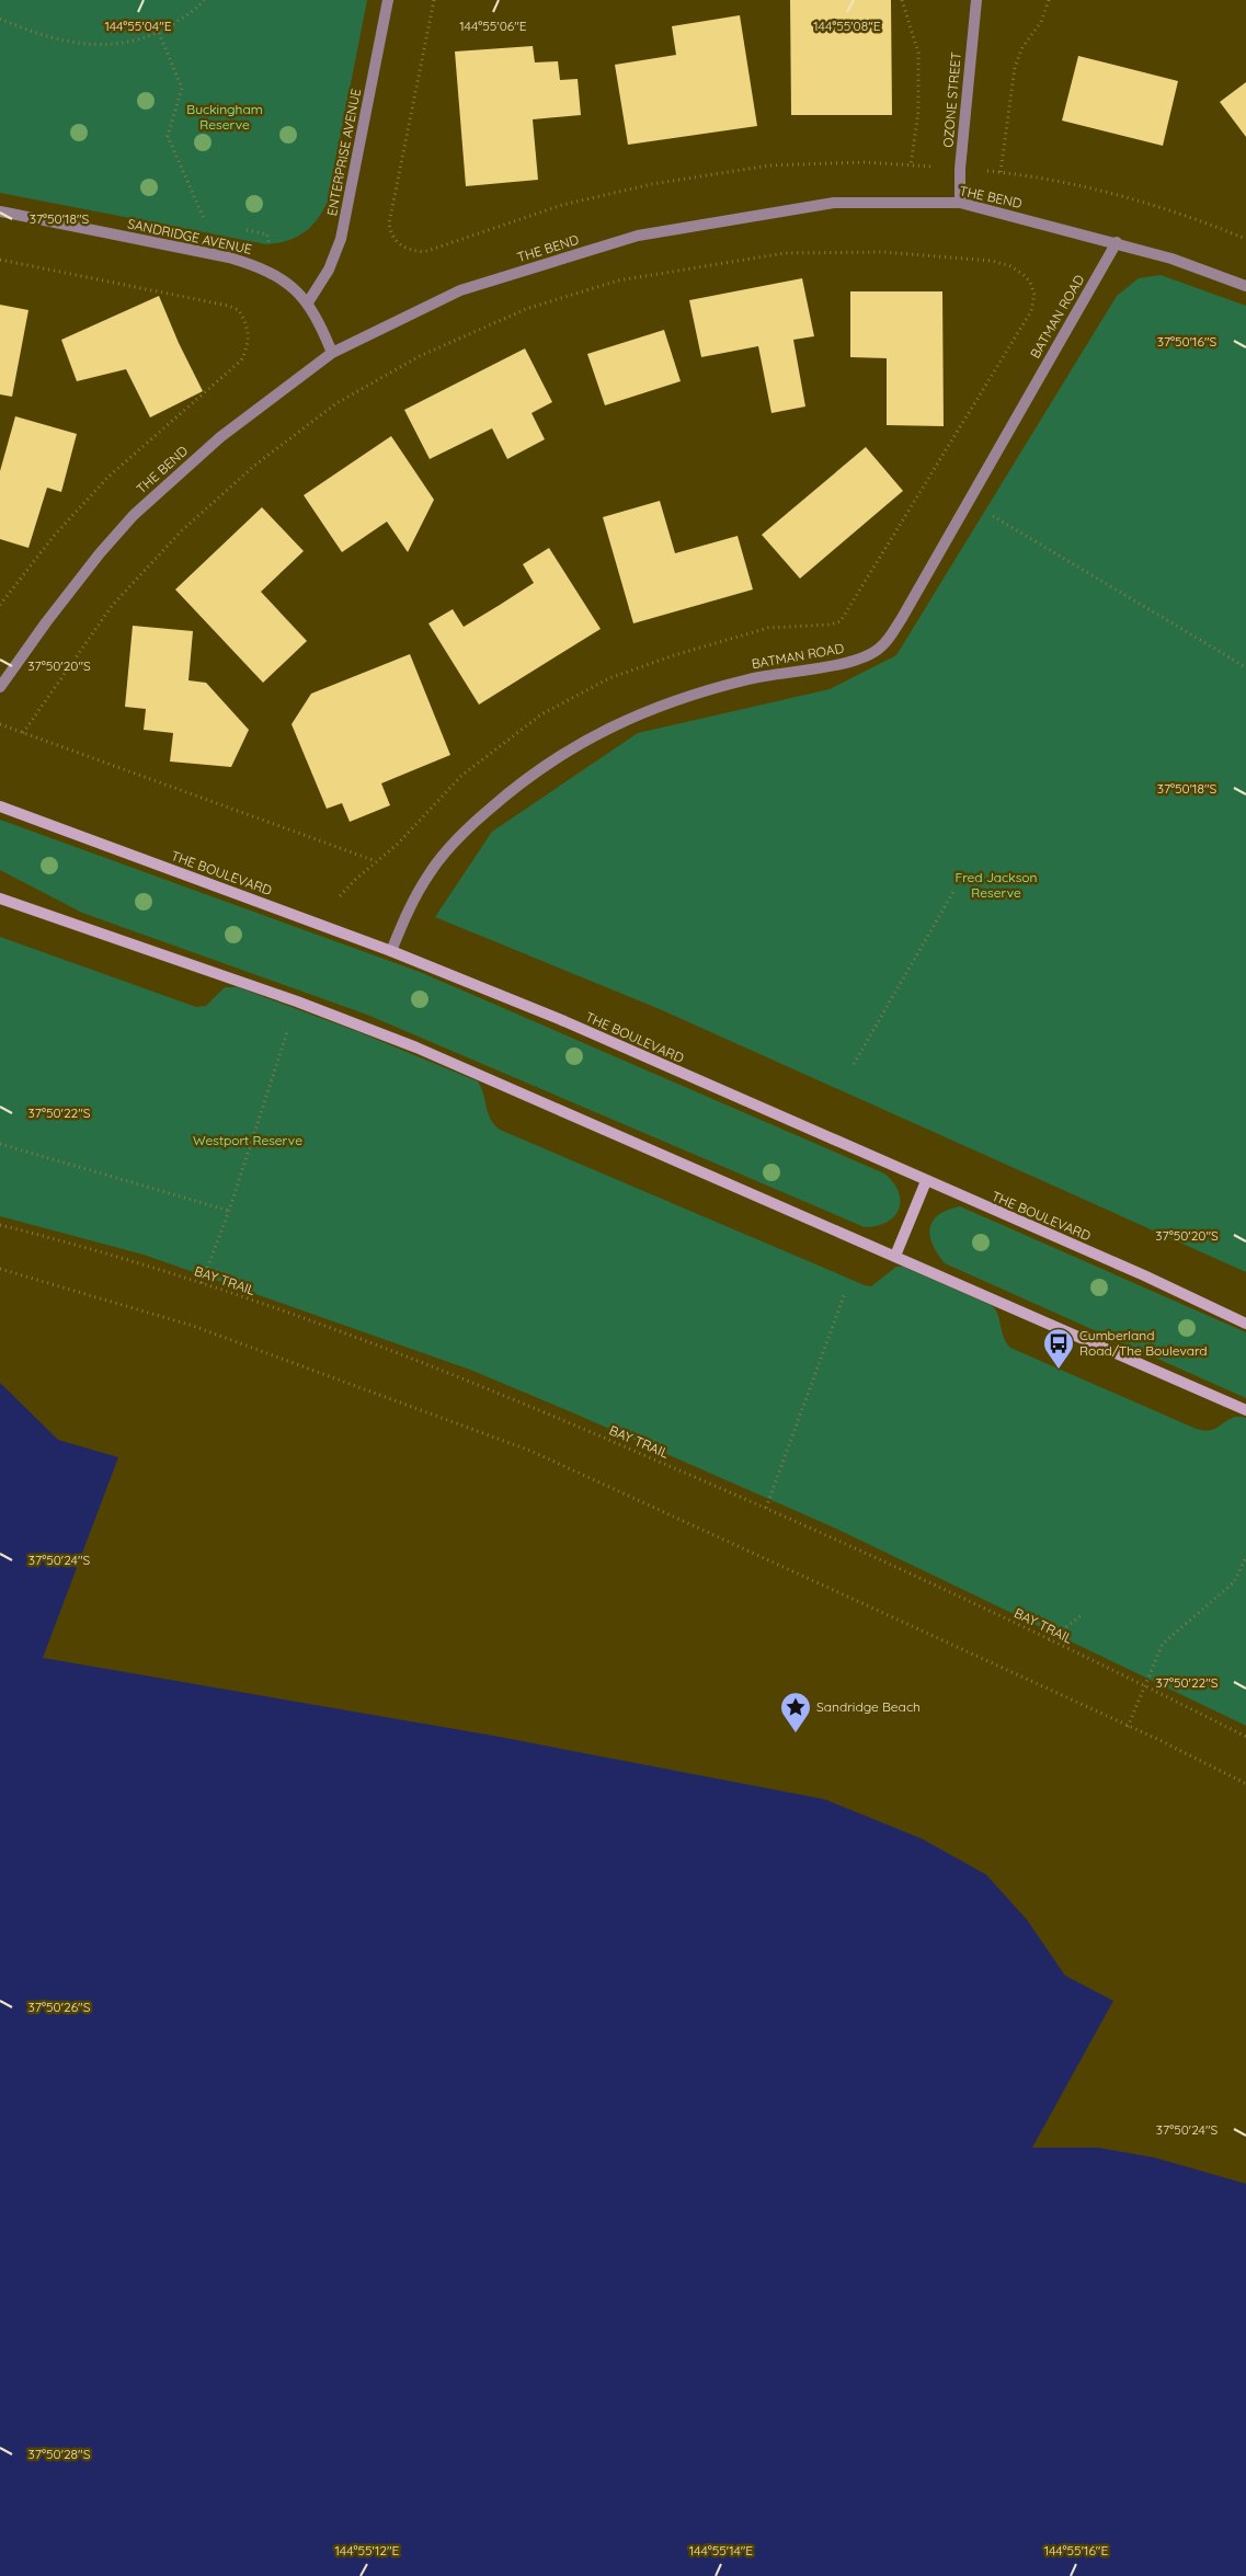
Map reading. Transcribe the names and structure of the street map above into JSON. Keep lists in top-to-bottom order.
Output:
{
  "streets": {
    "street": [
      "OZONE STREET",
      "ENTERPRISE AVENUE",
      "THE BEND",
      "SANDRIDGE AVENUE",
      "BATMAN ROAD",
      "THE BOULEVARD"
    ],
    "path": ["BAY TRAIL"]
  },
  "crossings": [
    ["OZONE STREET", "THE BEND"],
    ["ENTERPRISE AVENUE", "SANDRIDGE AVENUE"],
    ["THE BEND", "SANDRIDGE AVENUE"],
    ["THE BEND", "BATMAN ROAD"],
    ["BATMAN ROAD", "THE BOULEVARD"]
  ],
  "parks": ["Buckingham Reserve", "Fred Jackson Reserve", "Westport Reserve"],
  "places": {
    "bus stop": ["Cumberland Road/The Boulevard"],
    "place": ["Sandridge Beach"]
  },
  "coordinates": [
    "144°55'04\"E",
    "144°55'06\"E",
    "144°55'08\"E",
    "37°50'18\"S",
    "37°50'16\"S",
    "37°50'20\"S",
    "37°50'22\"S",
    "37°50'24\"S",
    "37°50'26\"S",
    "37°50'28\"S",
    "144°55'12\"E",
    "144°55'14\"E",
    "144°55'16\"E"
  ]
}
